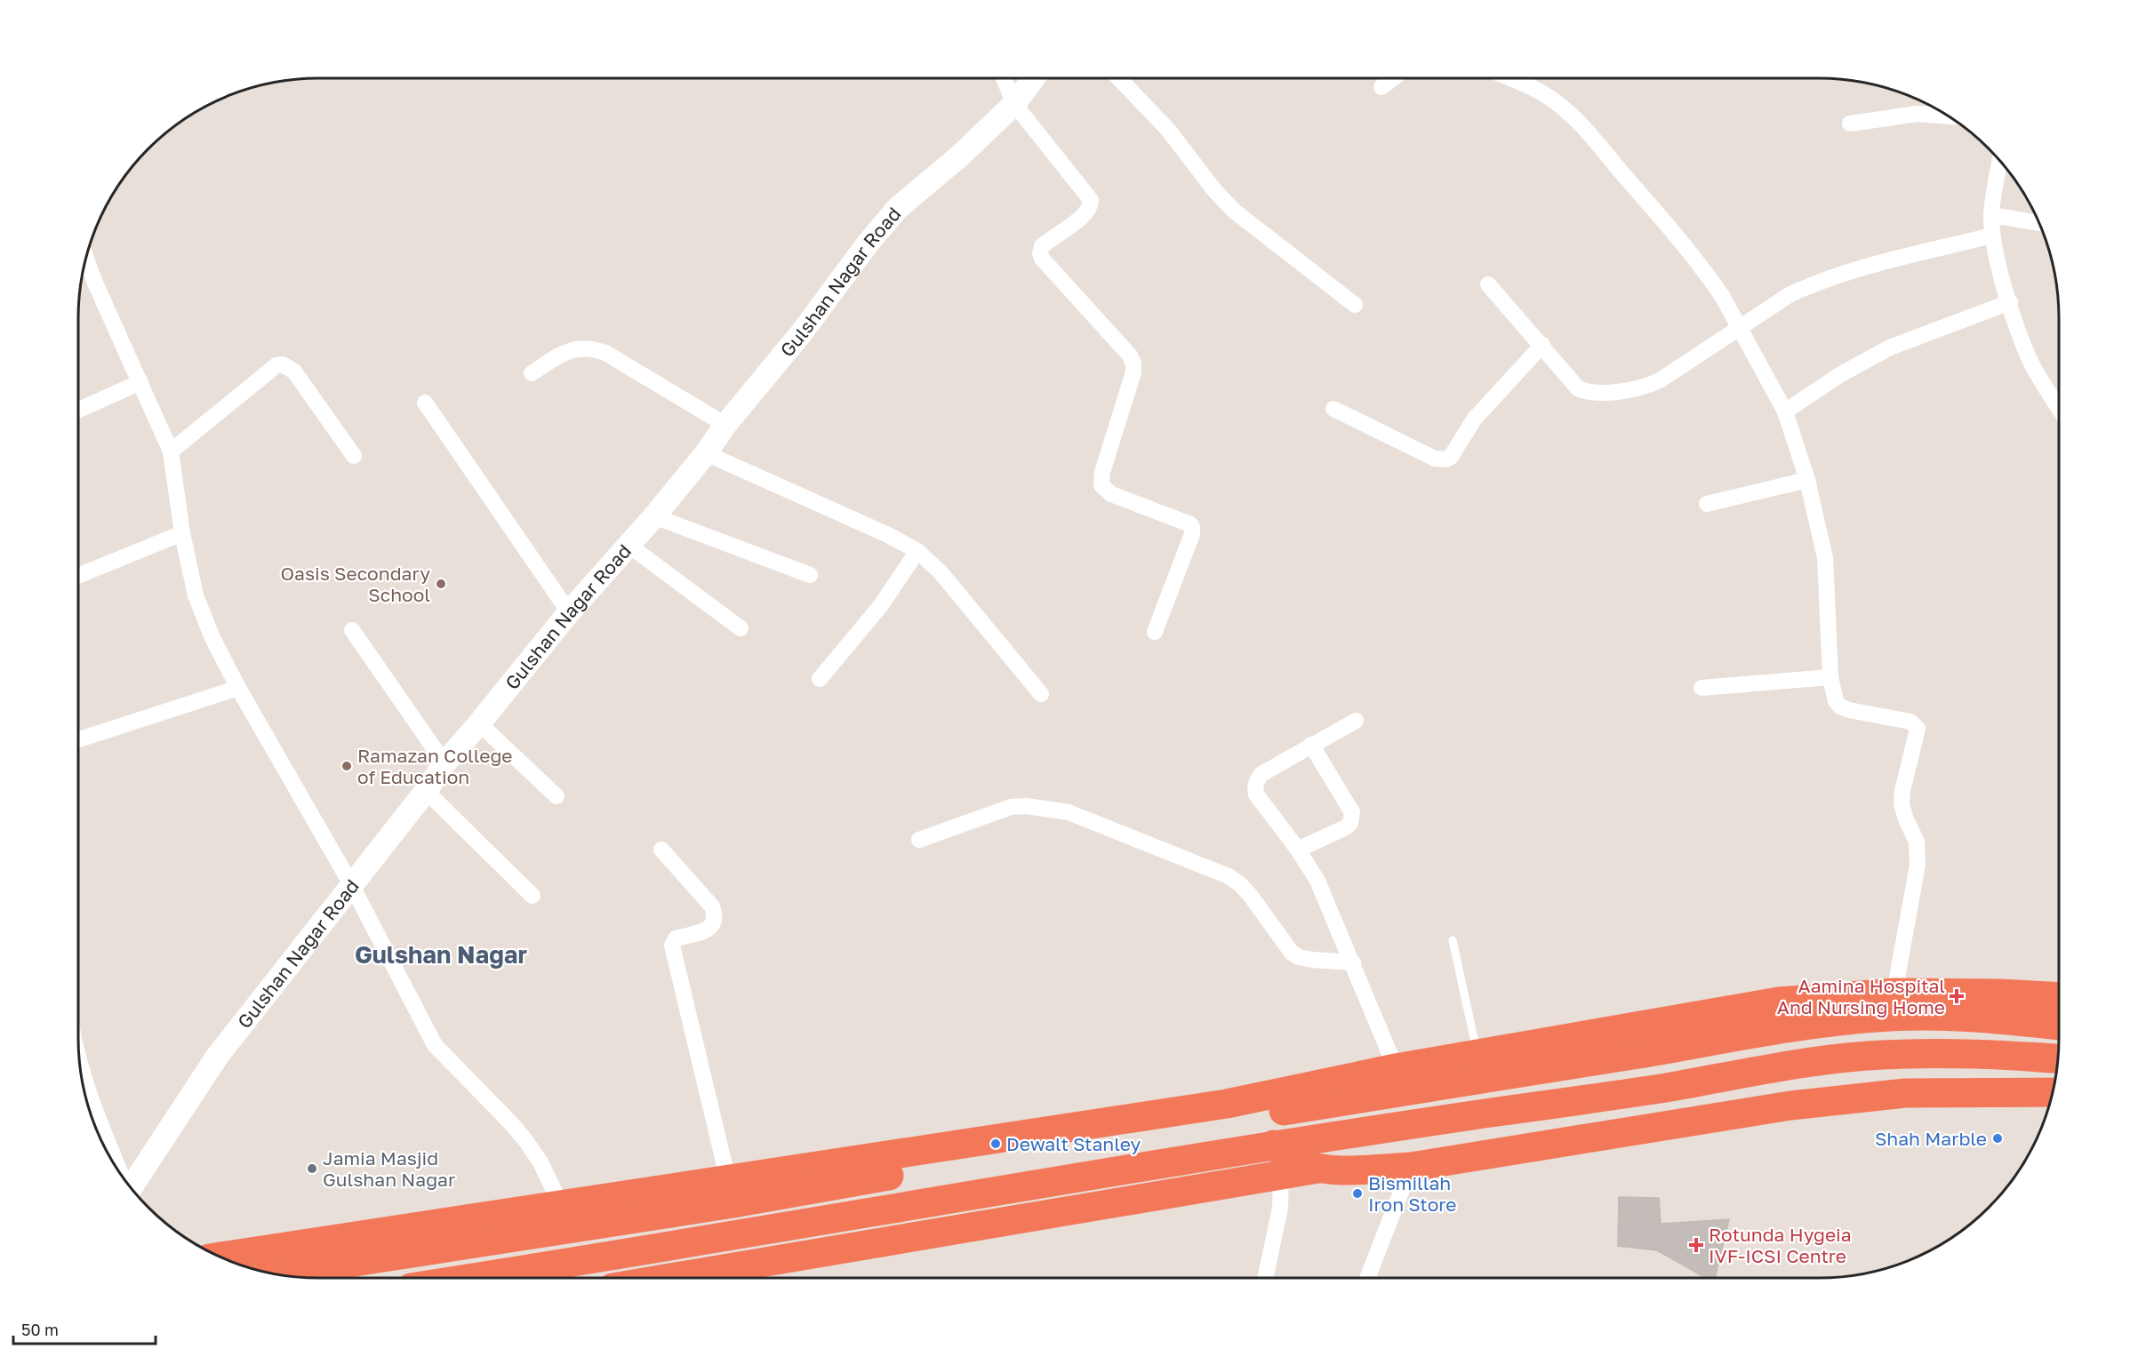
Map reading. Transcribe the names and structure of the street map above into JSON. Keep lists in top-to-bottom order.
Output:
{
  "streets": {
    "street": ["Gulshan Nagar Road"]
  },
  "districts": ["Gulshan Nagar"],
  "places": {
    "other": [
      "Oasis Secondary School",
      "Ramazan College of Education",
      "Shah Marble",
      "Dewalt Stanley",
      "Jamia Masjid Gulshan Nagar",
      "Bismillah Iron Store"
    ],
    "health": ["Aamina Hospital And Nursing Home", "Rotunda Hygeia IVF-ICSI Centre"]
  },
  "scale_bar": "50 m"
}
